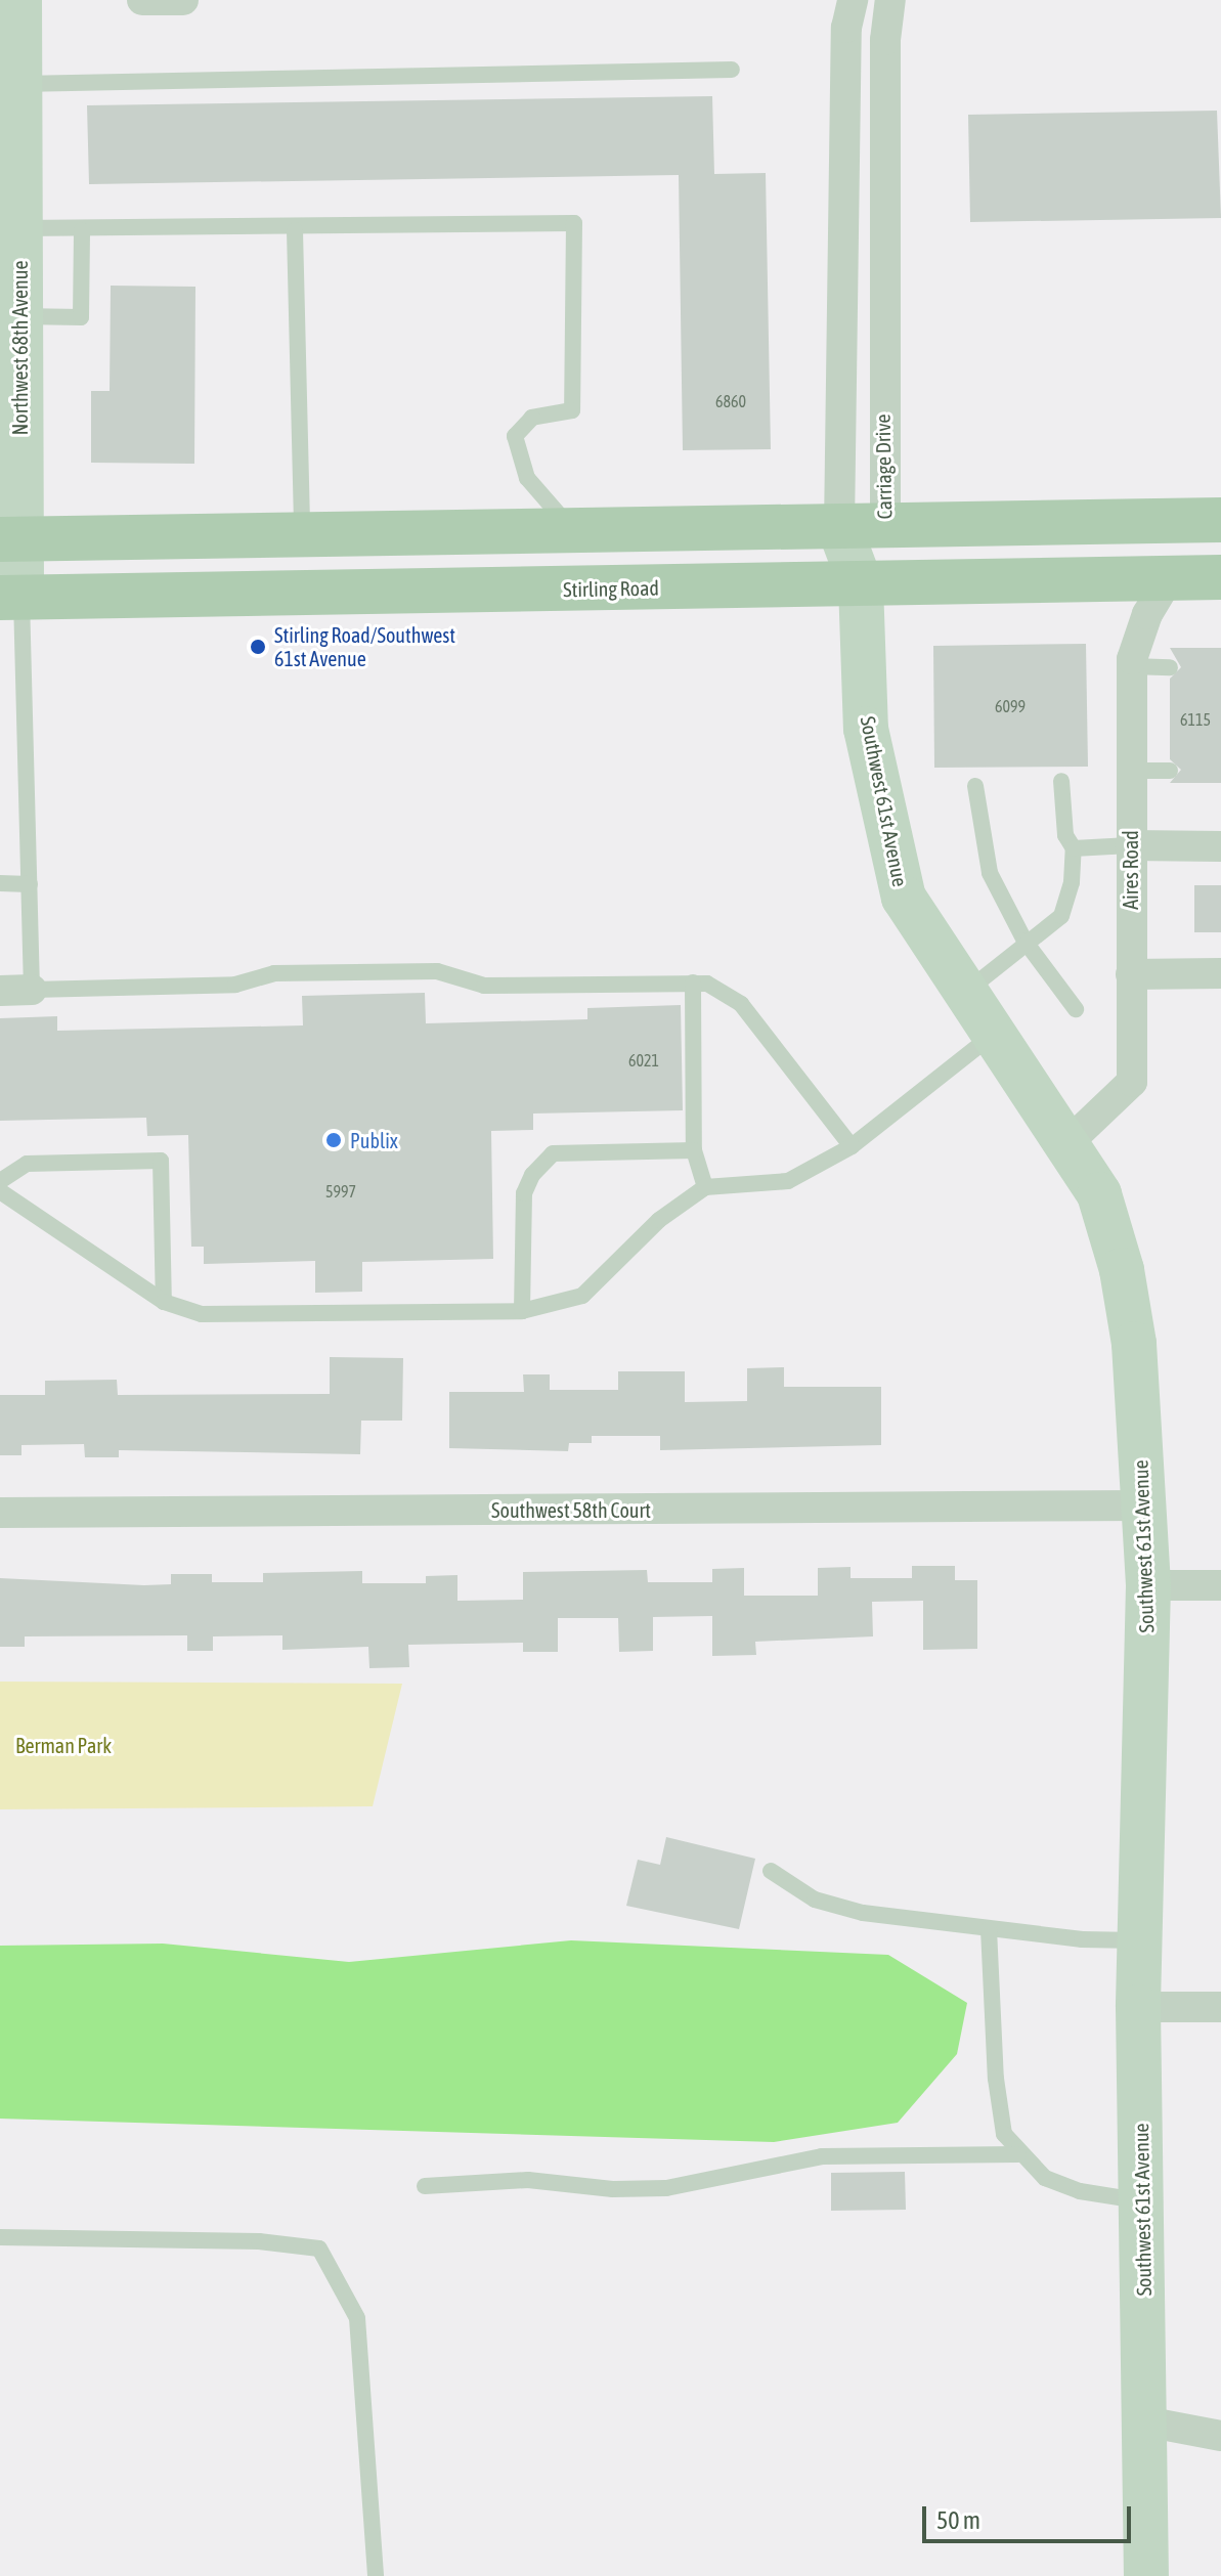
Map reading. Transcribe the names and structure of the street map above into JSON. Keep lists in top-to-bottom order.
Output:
{
  "streets": {
    "main road": ["Stirling Road"],
    "street": [
      "Northwest 68th Avenue",
      "Carriage Drive",
      "Southwest 61st Avenue",
      "Aires Road",
      "Southwest 58th Court"
    ]
  },
  "crossings": [
    ["Northwest 68th Avenue", "Stirling Road"],
    ["Carriage Drive", "Stirling Road"],
    ["Carriage Drive", "Southwest 61st Avenue"],
    ["Stirling Road", "Southwest 61st Avenue"],
    ["Stirling Road", "Aires Road"],
    ["Southwest 61st Avenue", "Aires Road"],
    ["Southwest 61st Avenue", "Southwest 58th Court"]
  ],
  "parks": ["Berman Park"],
  "places": ["Stirling Road/Southwest 61st Avenue", "Publix"],
  "house_numbers": [
    "6860",
    "6099",
    "6115",
    "6021",
    "5997"
  ],
  "scale_bar": "50 m"
}
